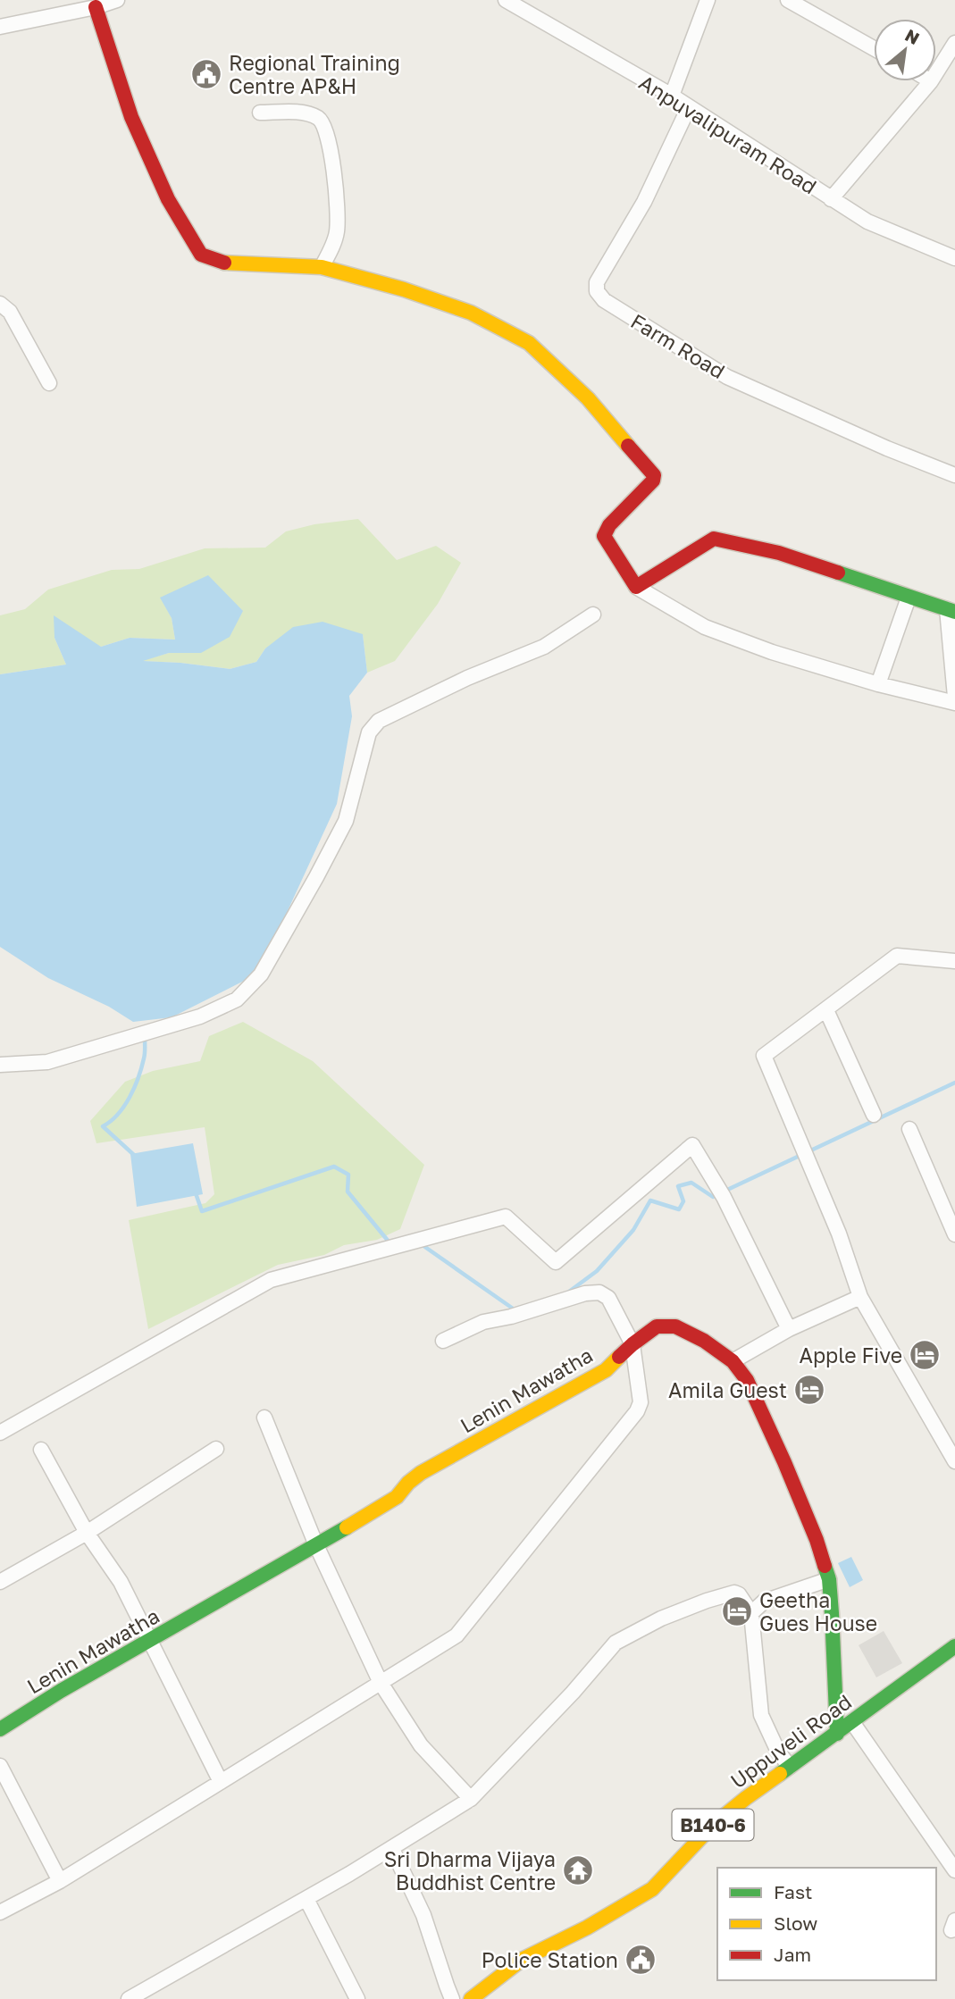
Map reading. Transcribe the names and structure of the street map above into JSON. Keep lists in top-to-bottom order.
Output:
{
  "streets": {
    "street": [
      "Anpuvalipuram Road",
      "Farm Road",
      "Lenin Mawatha",
      "Uppuveli Road",
      "B140-6"
    ]
  },
  "crossings": [
    ["Anpuvalipuram Road", "Farm Road"],
    ["Lenin Mawatha", "Uppuveli Road"]
  ],
  "places": {
    "public building": ["Regional Training Centre AP&H", "Police Station"],
    "hotel": ["Apple Five", "Amila Guest", "Geetha Gues House"],
    "temple": ["Sri Dharma Vijaya Buddhist Centre"]
  },
  "legend": ["Fast", "Slow", "Jam"],
  "north": "top right"
}
